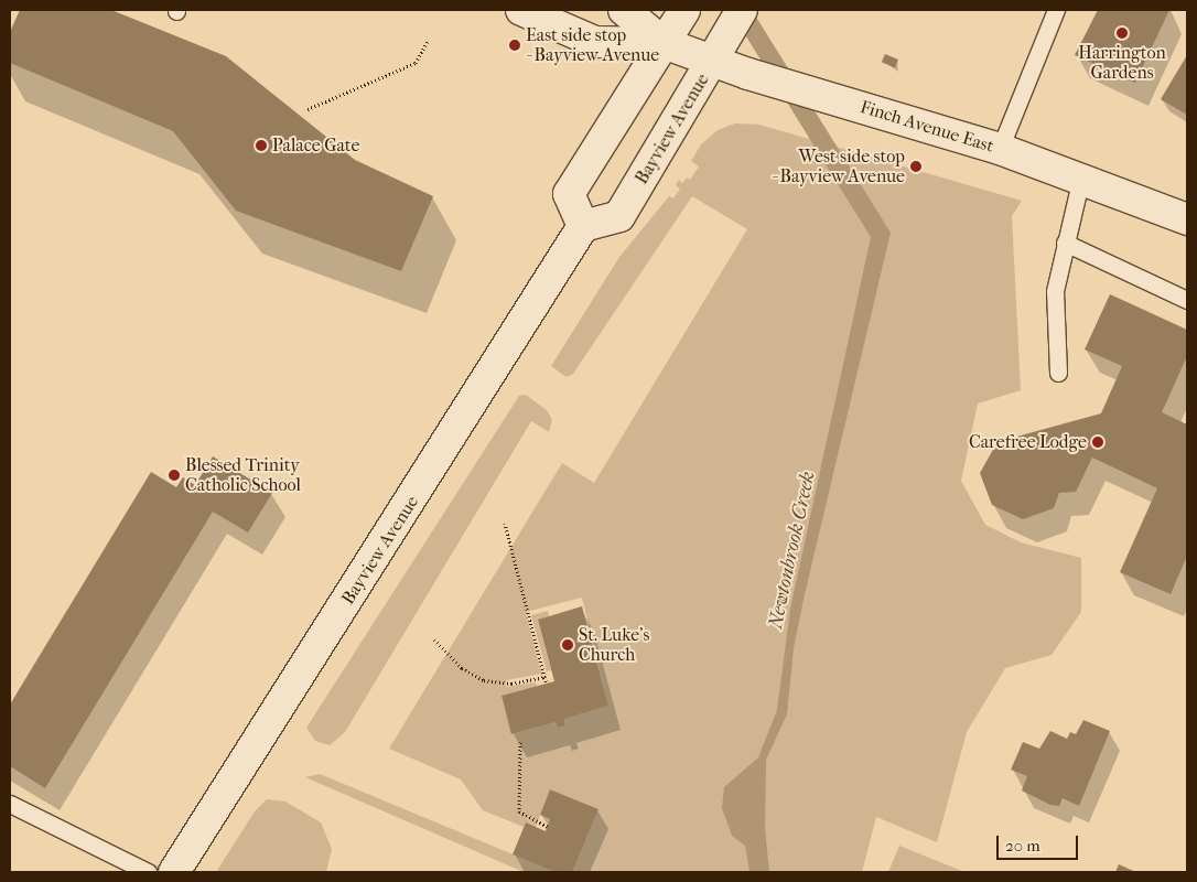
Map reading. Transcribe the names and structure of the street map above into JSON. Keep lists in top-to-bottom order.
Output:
{
  "streets": {
    "main road": ["Finch Avenue East", "Bayview Avenue"]
  },
  "crossings": [
    ["Finch Avenue East", "Bayview Avenue"]
  ],
  "water": ["Newtonbrook Creek"],
  "places": [
    "Harrington Gardens",
    "East side stop - Bayview Avenue",
    "Palace Gate",
    "West side stop - Bayview Avenue",
    "Carefree Lodge",
    "Blessed Trinity Catholic School",
    "St. Luke’s Church"
  ],
  "scale_bar": "20 m"
}
